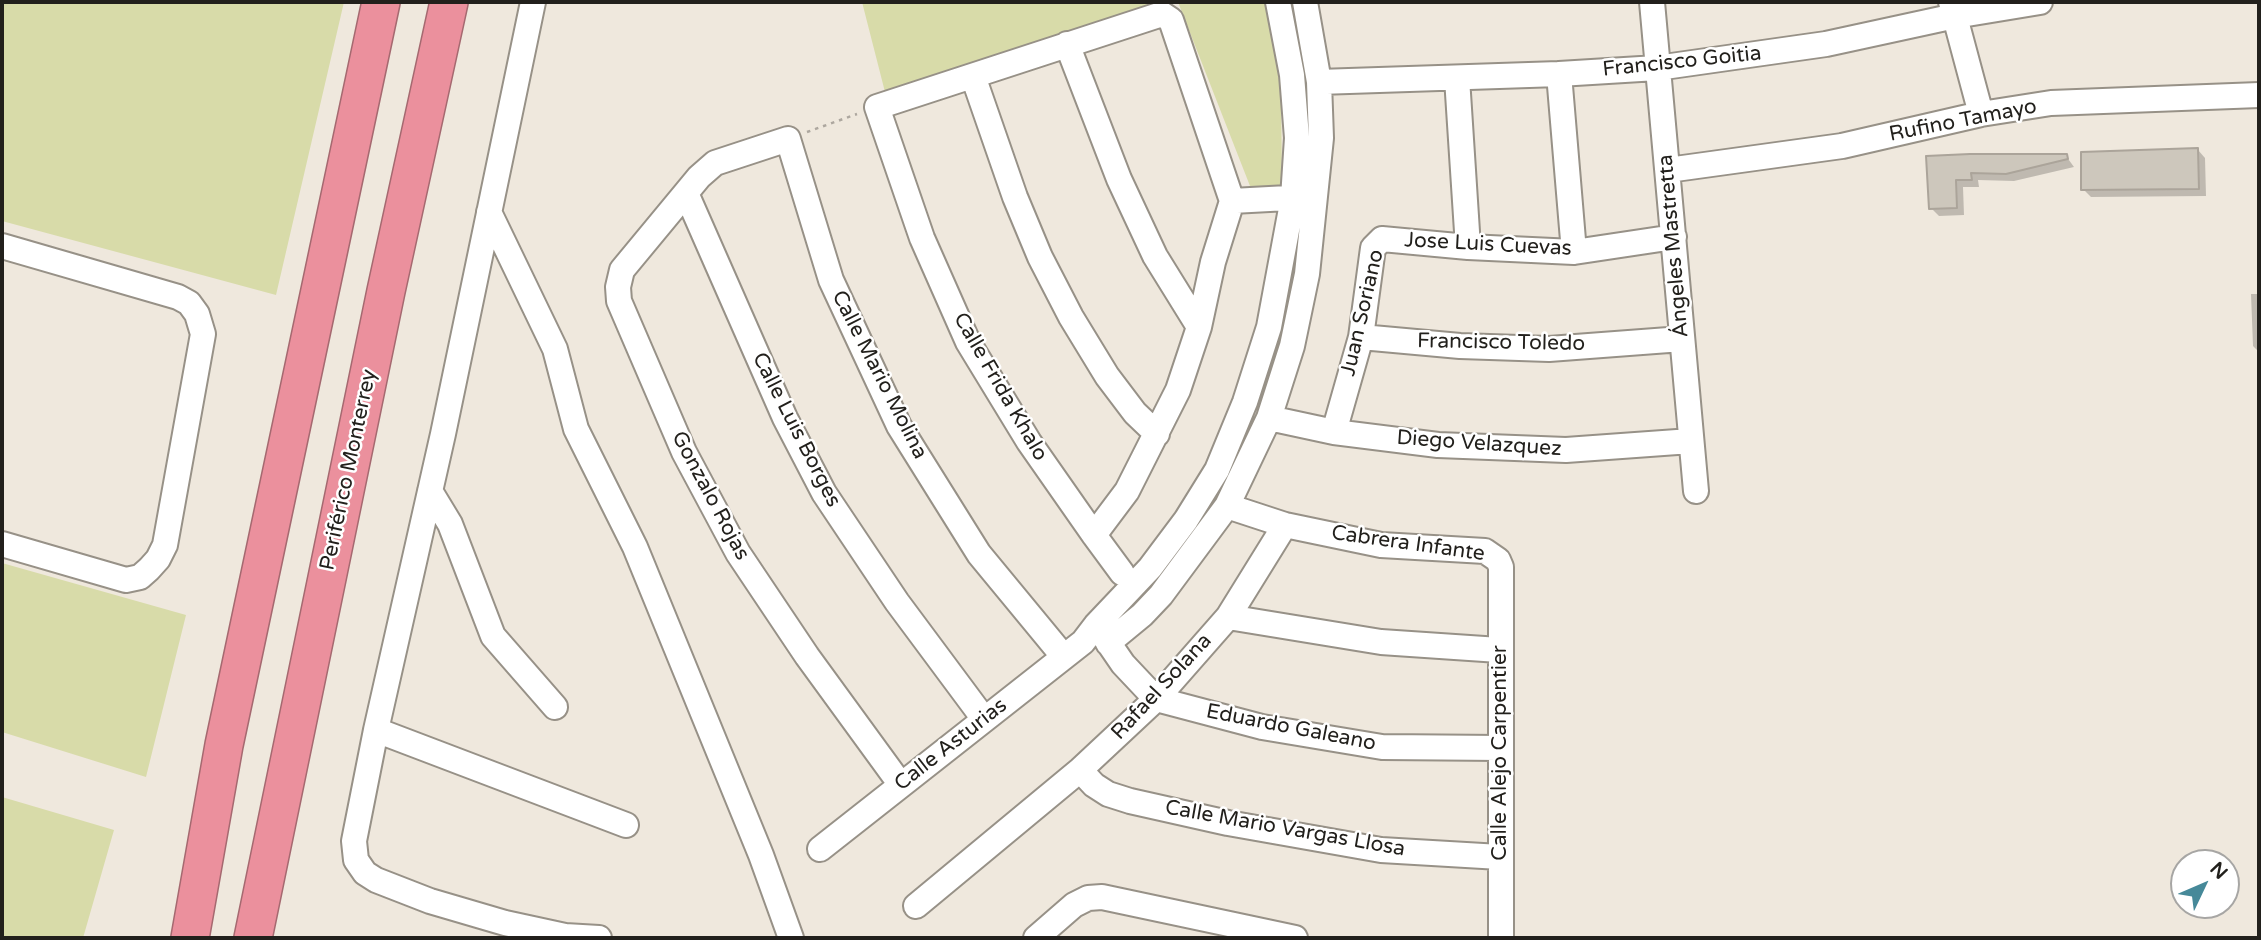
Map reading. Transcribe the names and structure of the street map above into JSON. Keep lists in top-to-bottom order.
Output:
{
  "streets": {
    "highway": ["Periférico Monterrey"],
    "street": [
      "Francisco Goitia",
      "Rufino Tamayo",
      "Jose Luis Cuevas",
      "Ángeles Mastretta",
      "Juan Soriano",
      "Francisco Toledo",
      "Calle Mario Molina",
      "Calle Frida Khalo",
      "Calle Luis Borges",
      "Diego Velazquez",
      "Gonzalo Rojas",
      "Cabrera Infante",
      "Rafael Solana",
      "Eduardo Galeano",
      "Calle Asturias",
      "Calle Alejo Carpentier",
      "Calle Mario Vargas Llosa"
    ]
  },
  "crossings": [
    ["Francisco Goitia", "Ángeles Mastretta"],
    ["Rufino Tamayo", "Ángeles Mastretta"],
    ["Jose Luis Cuevas", "Ángeles Mastretta"],
    ["Jose Luis Cuevas", "Juan Soriano"],
    ["Ángeles Mastretta", "Francisco Toledo"],
    ["Ángeles Mastretta", "Diego Velazquez"],
    ["Juan Soriano", "Francisco Toledo"],
    ["Juan Soriano", "Diego Velazquez"],
    ["Calle Mario Molina", "Gonzalo Rojas"],
    ["Calle Mario Molina", "Calle Asturias"],
    ["Calle Luis Borges", "Gonzalo Rojas"],
    ["Calle Luis Borges", "Calle Asturias"],
    ["Gonzalo Rojas", "Calle Asturias"],
    ["Cabrera Infante", "Rafael Solana"],
    ["Cabrera Infante", "Calle Alejo Carpentier"],
    ["Rafael Solana", "Eduardo Galeano"],
    ["Rafael Solana", "Calle Mario Vargas Llosa"],
    ["Eduardo Galeano", "Calle Alejo Carpentier"],
    ["Calle Alejo Carpentier", "Calle Mario Vargas Llosa"]
  ],
  "north": "top right"
}
